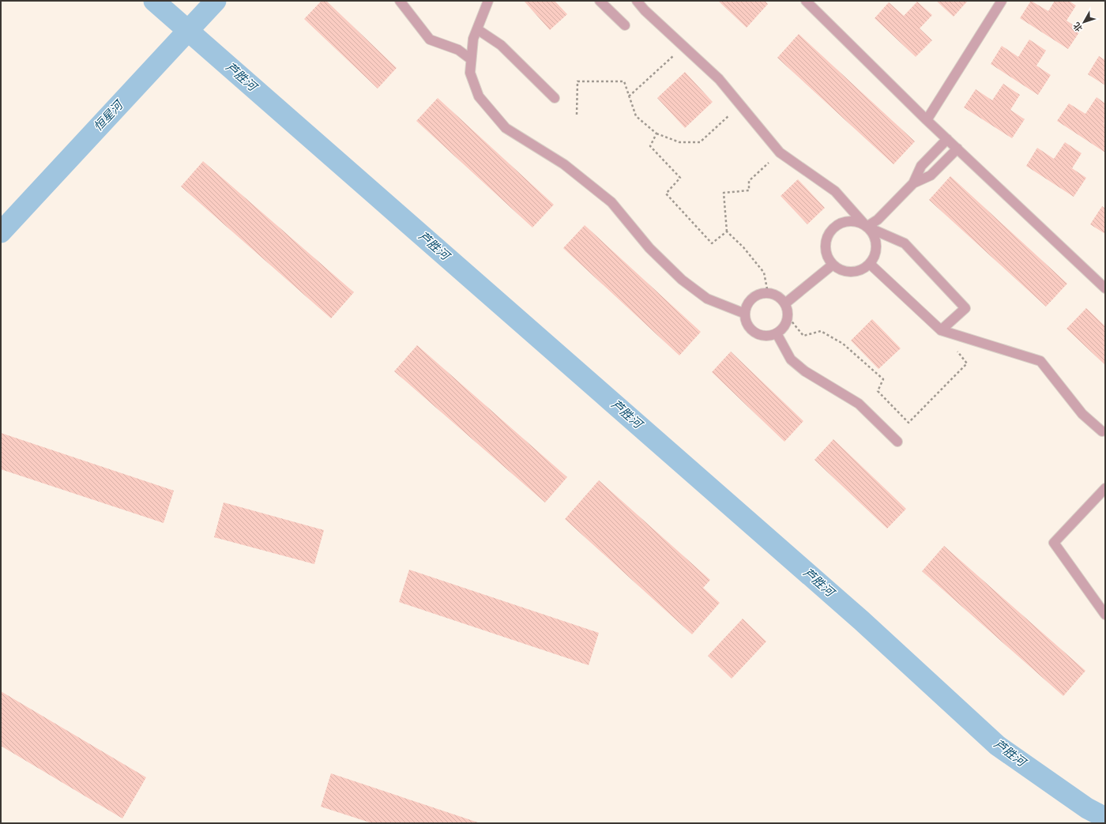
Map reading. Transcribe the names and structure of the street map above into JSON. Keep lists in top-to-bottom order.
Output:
{
  "water": ["芦胜河", "恒星河"],
  "north": "bottom left"
}
